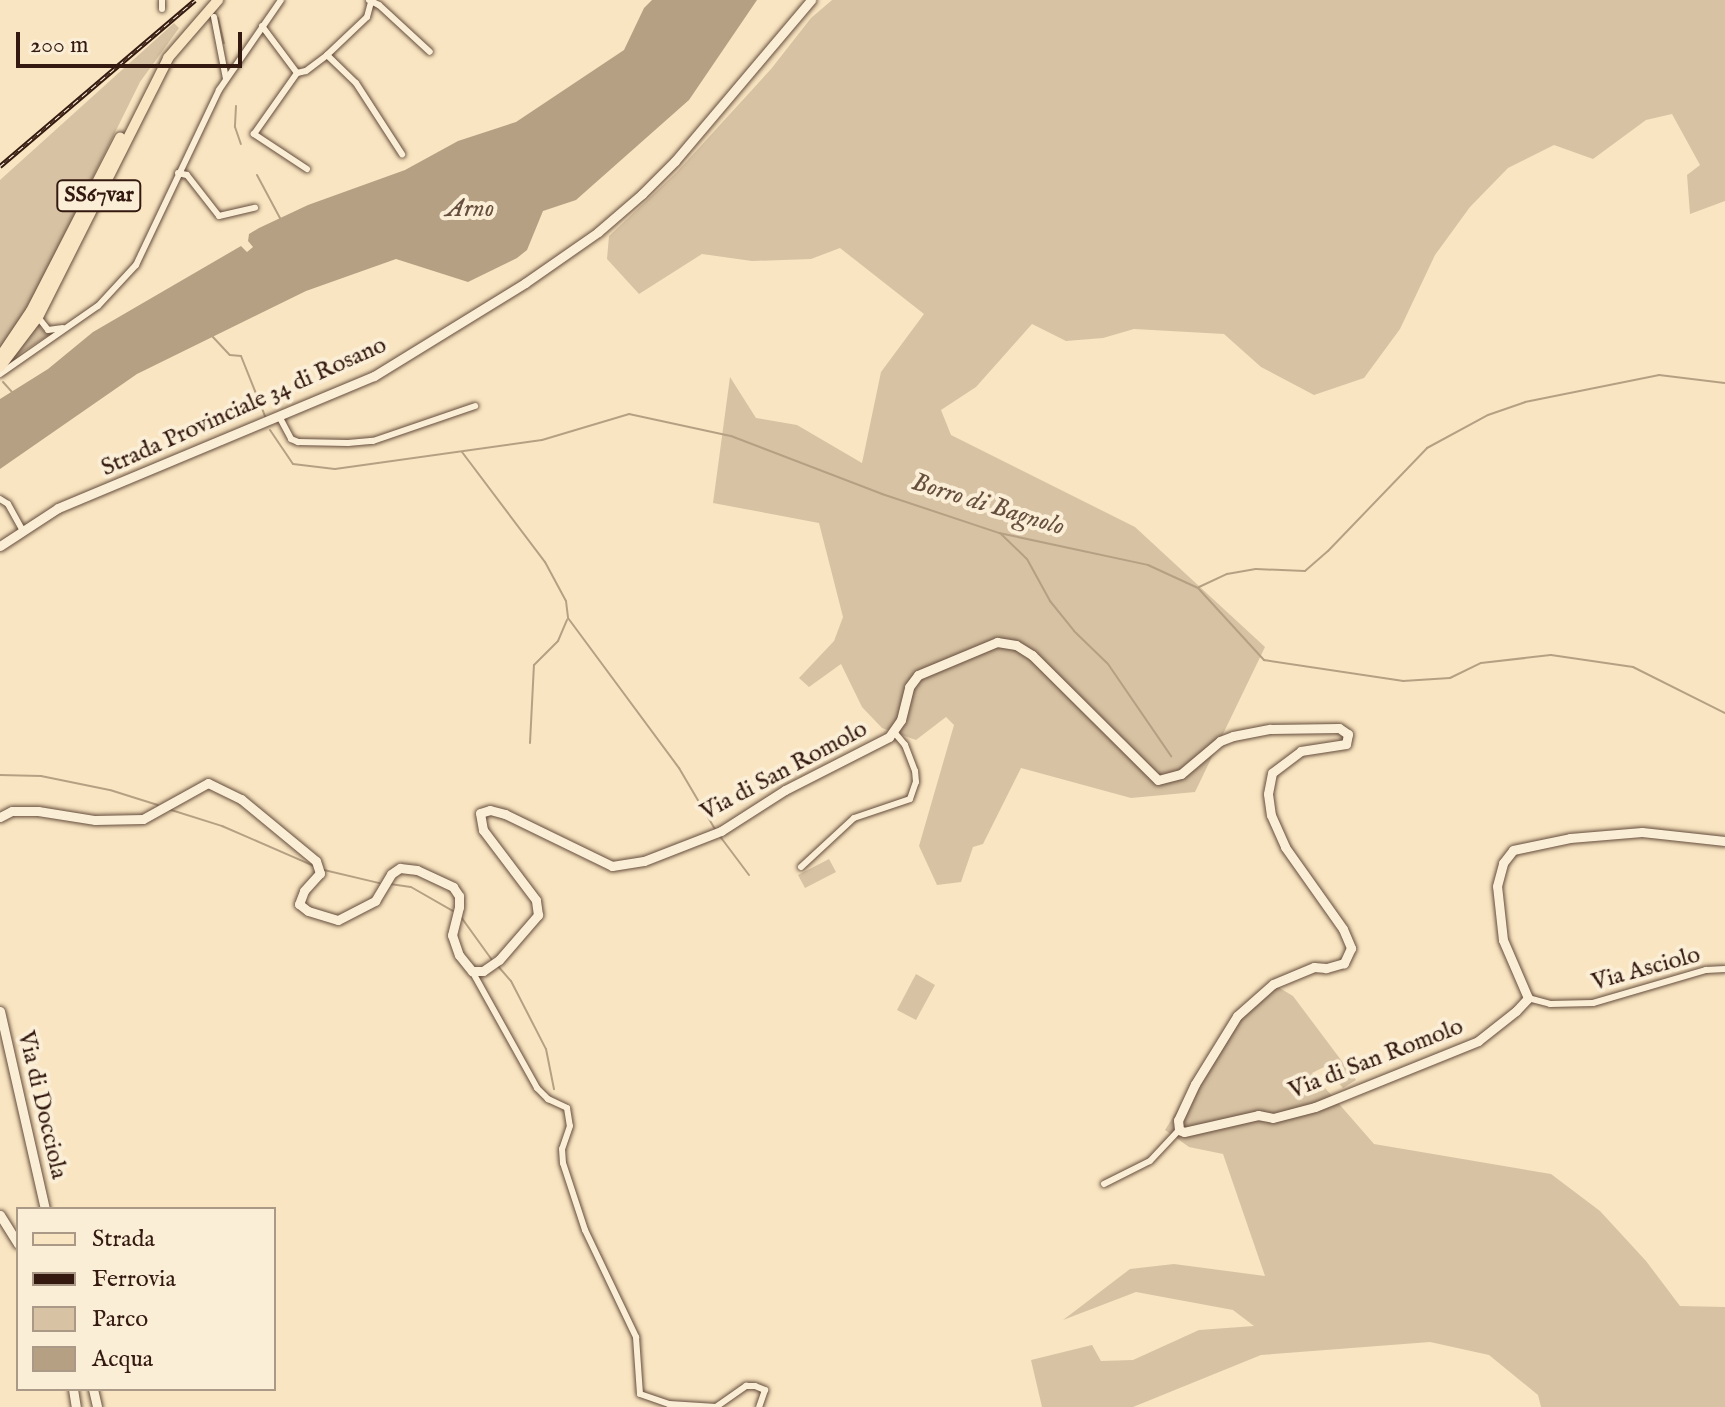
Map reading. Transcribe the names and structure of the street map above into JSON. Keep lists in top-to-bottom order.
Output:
{
  "streets": {
    "main road": ["SS67var"],
    "street": [
      "Strada Provinciale 34 di Rosano",
      "Via di San Romolo",
      "Via Asciolo",
      "Via di Docciola"
    ]
  },
  "crossings": [
    ["Via di San Romolo", "Via Asciolo"]
  ],
  "water": ["Arno", "Borro di Bagnolo"],
  "legend": [
    "Strada",
    "Ferrovia",
    "Parco",
    "Acqua"
  ],
  "scale_bar": "200 m"
}
